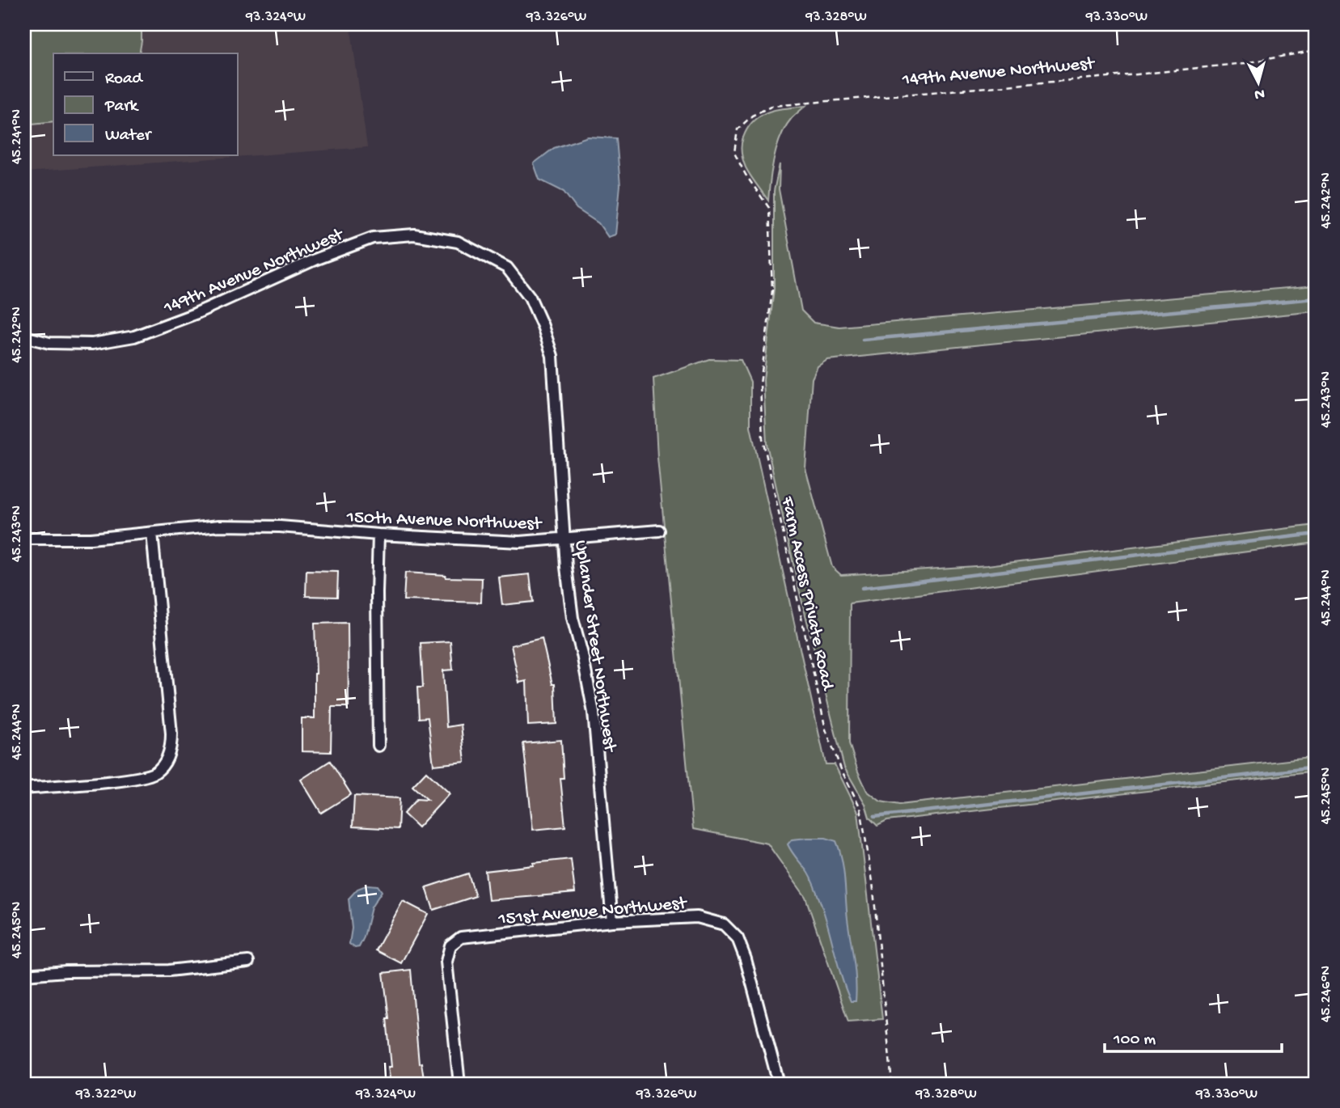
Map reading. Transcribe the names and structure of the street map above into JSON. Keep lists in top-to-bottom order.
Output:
{
  "streets": {
    "street": [
      "149th Avenue Northwest",
      "150th Avenue Northwest",
      "Uplander Street Northwest",
      "151st Avenue Northwest"
    ],
    "path": ["Farm Access Private Road"]
  },
  "crossings": [
    ["149th Avenue Northwest", "Farm Access Private Road"],
    ["149th Avenue Northwest", "Uplander Street Northwest"],
    ["150th Avenue Northwest", "Uplander Street Northwest"],
    ["Uplander Street Northwest", "151st Avenue Northwest"]
  ],
  "legend": ["Road", "Park", "Water"],
  "scale_bar": "100 m",
  "north": "bottom",
  "coordinates": [
    "93.324°W",
    "93.326°W",
    "93.328°W",
    "93.330°W",
    "45.241°N",
    "45.242°N",
    "45.243°N",
    "45.244°N",
    "45.245°N",
    "45.246°N",
    "93.322°W"
  ]
}
